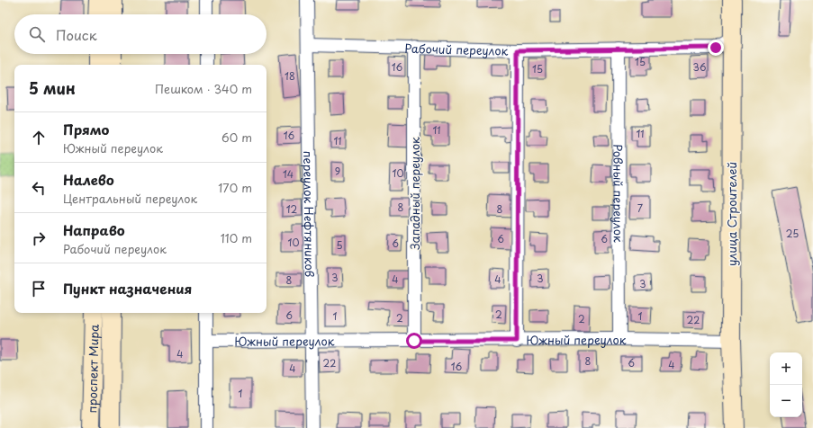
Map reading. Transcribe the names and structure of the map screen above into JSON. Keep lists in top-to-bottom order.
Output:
{
  "streets": {
    "street": [
      "Рабочий переулок",
      "Западный переулок",
      "Ровный переулок",
      "переулок Нефтяников",
      "улица Строителей",
      "Южный переулок",
      "проспект Мира"
    ]
  },
  "crossings": [
    ["Рабочий переулок", "Западный переулок"],
    ["Рабочий переулок", "Ровный переулок"],
    ["Рабочий переулок", "переулок Нефтяников"],
    ["Рабочий переулок", "улица Строителей"],
    ["Западный переулок", "Южный переулок"],
    ["Ровный переулок", "Южный переулок"],
    ["переулок Нефтяников", "Южный переулок"],
    ["улица Строителей", "Южный переулок"]
  ],
  "house_numbers": [
    "15",
    "16",
    "36",
    "15",
    "18",
    "11",
    "11",
    "16",
    "11",
    "9",
    "10",
    "14",
    "8",
    "7",
    "12",
    "8",
    "25",
    "6",
    "6",
    "10",
    "6",
    "5",
    "3",
    "3",
    "4",
    "4",
    "8",
    "3",
    "2",
    "6",
    "1",
    "1",
    "2",
    "2",
    "22",
    "4",
    "8",
    "22",
    "6",
    "4",
    "16",
    "4",
    "1"
  ],
  "page": {
    "search": "Поиск",
    "heading": ["5 мин", "Пешком · 340 m"],
    "list": [
      ["Прямо", "Южный переулок", "60 m"],
      ["Налево", "Центральный переулок", "170 m"],
      ["Направо", "Рабочий переулок", "110 m"],
      "Пункт назначения"
    ],
    "map_buttons": ["+", "−"]
  }
}
